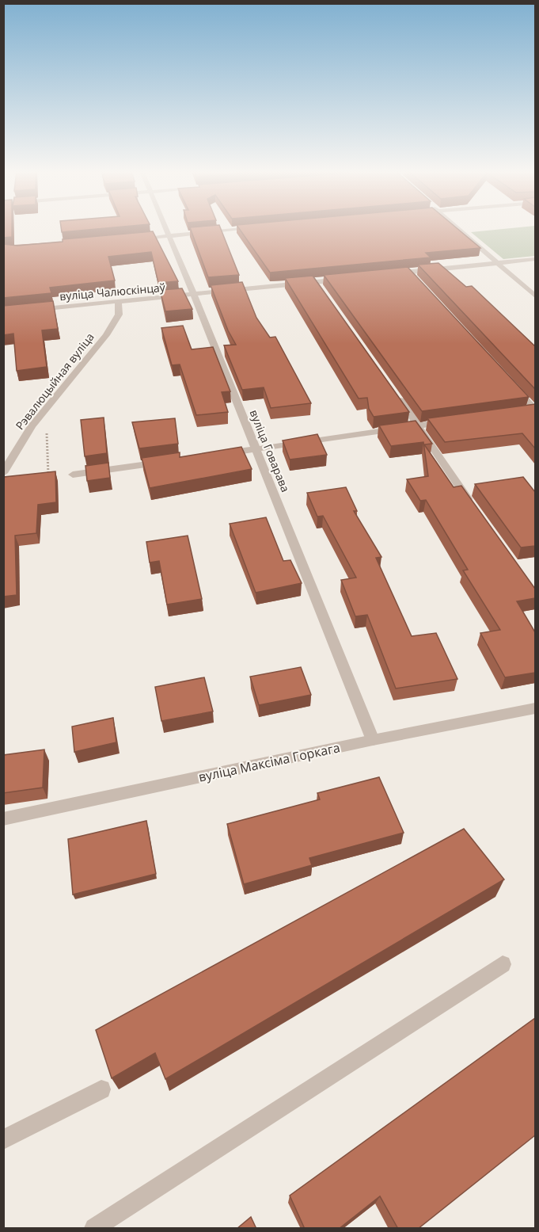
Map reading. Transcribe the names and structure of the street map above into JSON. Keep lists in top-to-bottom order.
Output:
{
  "streets": {
    "street": [
      "вуліца Чалюскінцаў",
      "Рэвалюцыйная вуліца",
      "вуліца Говарава",
      "вуліца Максіма Горкага"
    ]
  },
  "crossings": [
    ["вуліца Чалюскінцаў", "Рэвалюцыйная вуліца"],
    ["вуліца Чалюскінцаў", "вуліца Говарава"],
    ["вуліца Говарава", "вуліца Максіма Горкага"]
  ]
}
